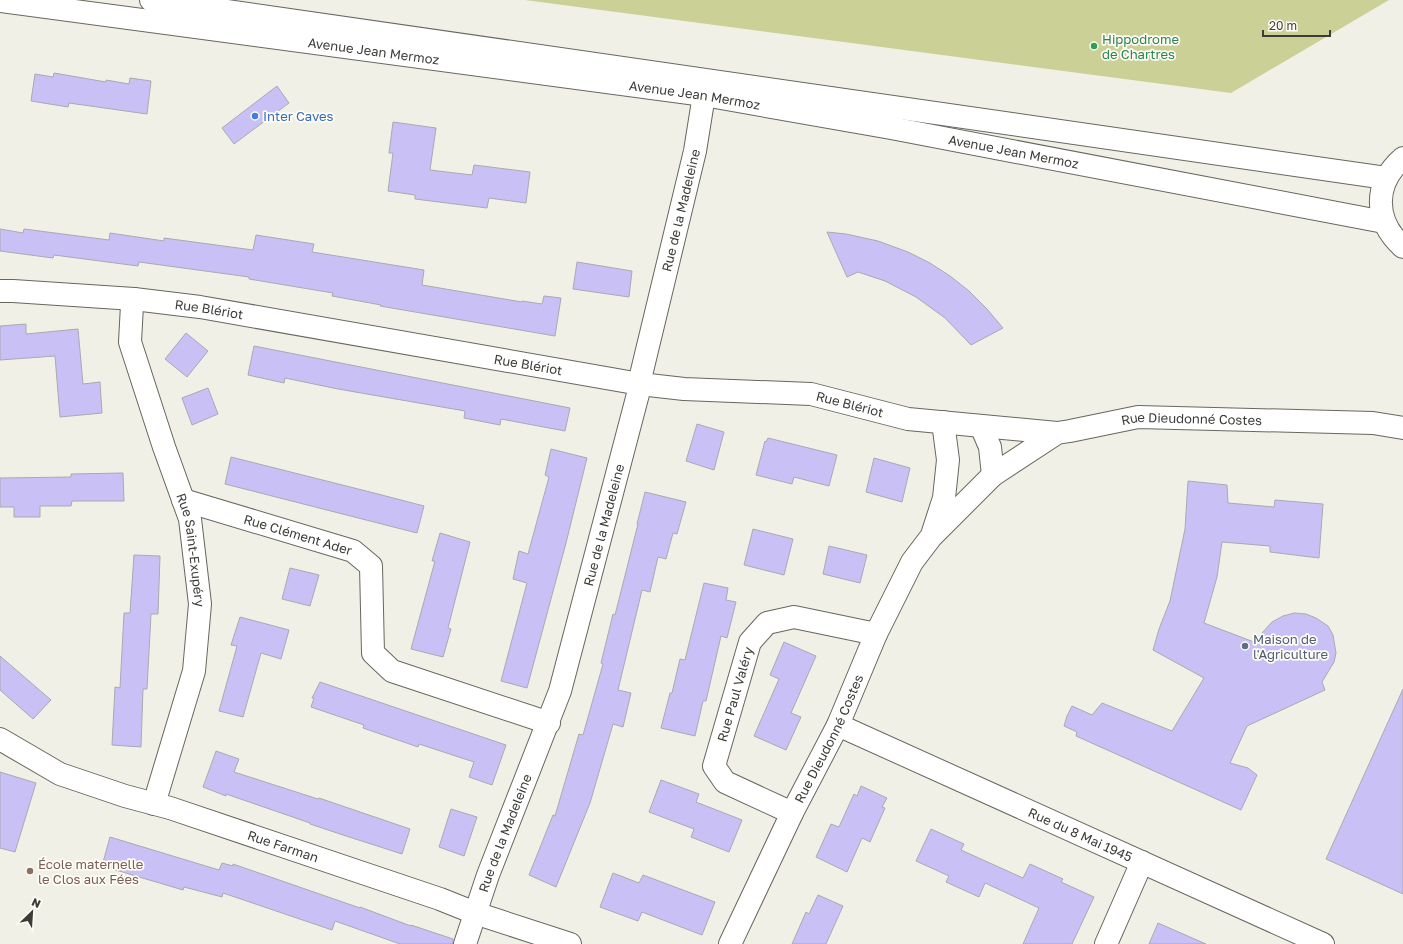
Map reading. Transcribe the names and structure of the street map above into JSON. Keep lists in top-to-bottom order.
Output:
{
  "streets": {
    "street": [
      "Avenue Jean Mermoz",
      "Rue de la Madeleine",
      "Rue Blériot",
      "Rue Dieudonné Costes",
      "Rue Clément Ader",
      "Rue Saint-Exupéry",
      "Rue Paul Valéry",
      "Rue du 8 Mai 1945",
      "Rue Farman"
    ]
  },
  "crossings": [
    ["Avenue Jean Mermoz", "Rue de la Madeleine"],
    ["Rue de la Madeleine", "Rue Blériot"],
    ["Rue de la Madeleine", "Rue Clément Ader"],
    ["Rue de la Madeleine", "Rue Farman"],
    ["Rue Blériot", "Rue Dieudonné Costes"],
    ["Rue Blériot", "Rue Saint-Exupéry"],
    ["Rue Dieudonné Costes", "Rue Paul Valéry"],
    ["Rue Dieudonné Costes", "Rue du 8 Mai 1945"],
    ["Rue Clément Ader", "Rue Saint-Exupéry"],
    ["Rue Saint-Exupéry", "Rue Farman"]
  ],
  "places": [
    "Hippodrome de Chartres",
    "Inter Caves",
    "Maison de l'Agriculture",
    "École maternelle le Clos aux Fées"
  ],
  "scale_bar": "20 m",
  "north": "top right"
}
